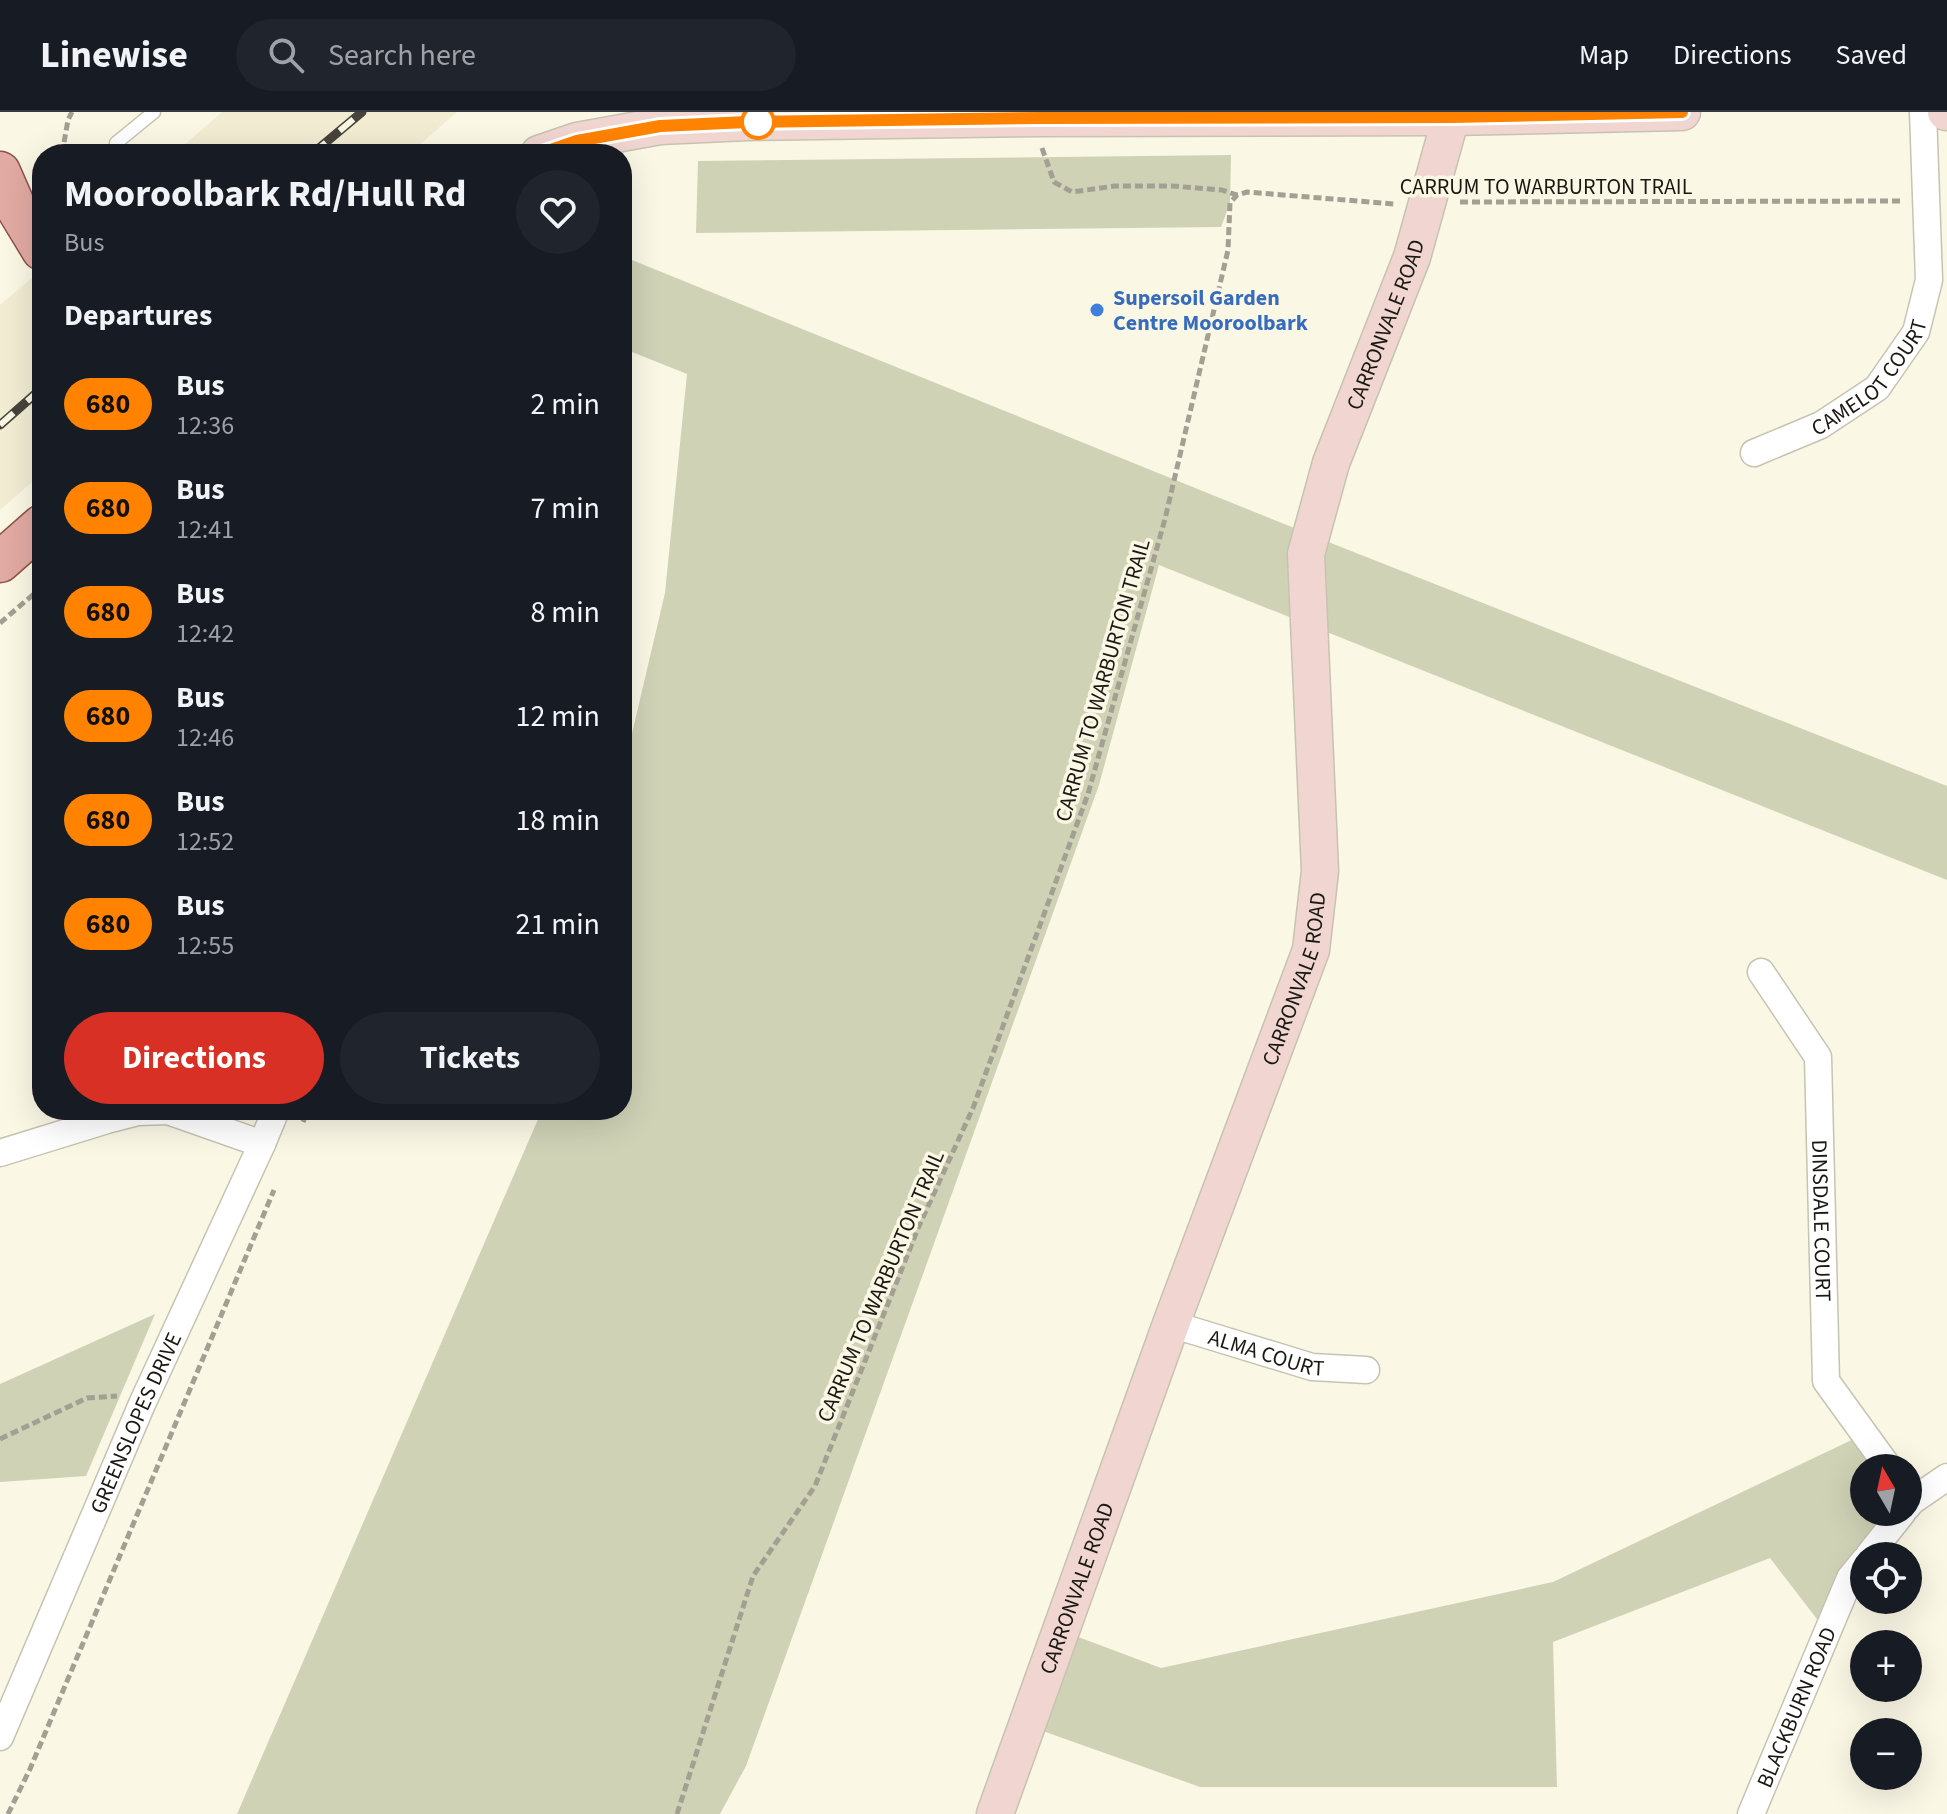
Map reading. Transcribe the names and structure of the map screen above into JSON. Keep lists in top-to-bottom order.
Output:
{
  "streets": {
    "street": [
      "CARRONVALE ROAD",
      "CAMELOT COURT",
      "DINSDALE COURT",
      "ALMA COURT",
      "GREENSLOPES DRIVE",
      "BLACKBURN ROAD"
    ],
    "path": ["CARRUM TO WARBURTON TRAIL"]
  },
  "crossings": [
    ["CARRUM TO WARBURTON TRAIL", "CARRONVALE ROAD"],
    ["CARRUM TO WARBURTON TRAIL", "CAMELOT COURT"],
    ["CARRONVALE ROAD", "ALMA COURT"]
  ],
  "places": ["Supersoil Garden Centre Mooroolbark"],
  "lines": ["bus line 680"],
  "north": "top",
  "page": {
    "header": "Linewise",
    "search": "Search here",
    "nav": ["Map", "Directions", "Saved"],
    "heading": [
      ["Mooroolbark Rd/Hull Rd", "Bus"],
      "Departures"
    ],
    "list": [
      {
        "mark": "680",
        "name": "Bus",
        "note": "12:36",
        "value": "2 min"
      },
      {
        "mark": "680",
        "name": "Bus",
        "note": "12:41",
        "value": "7 min"
      },
      {
        "mark": "680",
        "name": "Bus",
        "note": "12:42",
        "value": "8 min"
      },
      {
        "mark": "680",
        "name": "Bus",
        "note": "12:46",
        "value": "12 min"
      },
      {
        "mark": "680",
        "name": "Bus",
        "note": "12:52",
        "value": "18 min"
      },
      {
        "mark": "680",
        "name": "Bus",
        "note": "12:55",
        "value": "21 min"
      }
    ],
    "buttons": ["Directions", "Tickets"],
    "map_buttons": ["+", "−"]
  }
}
